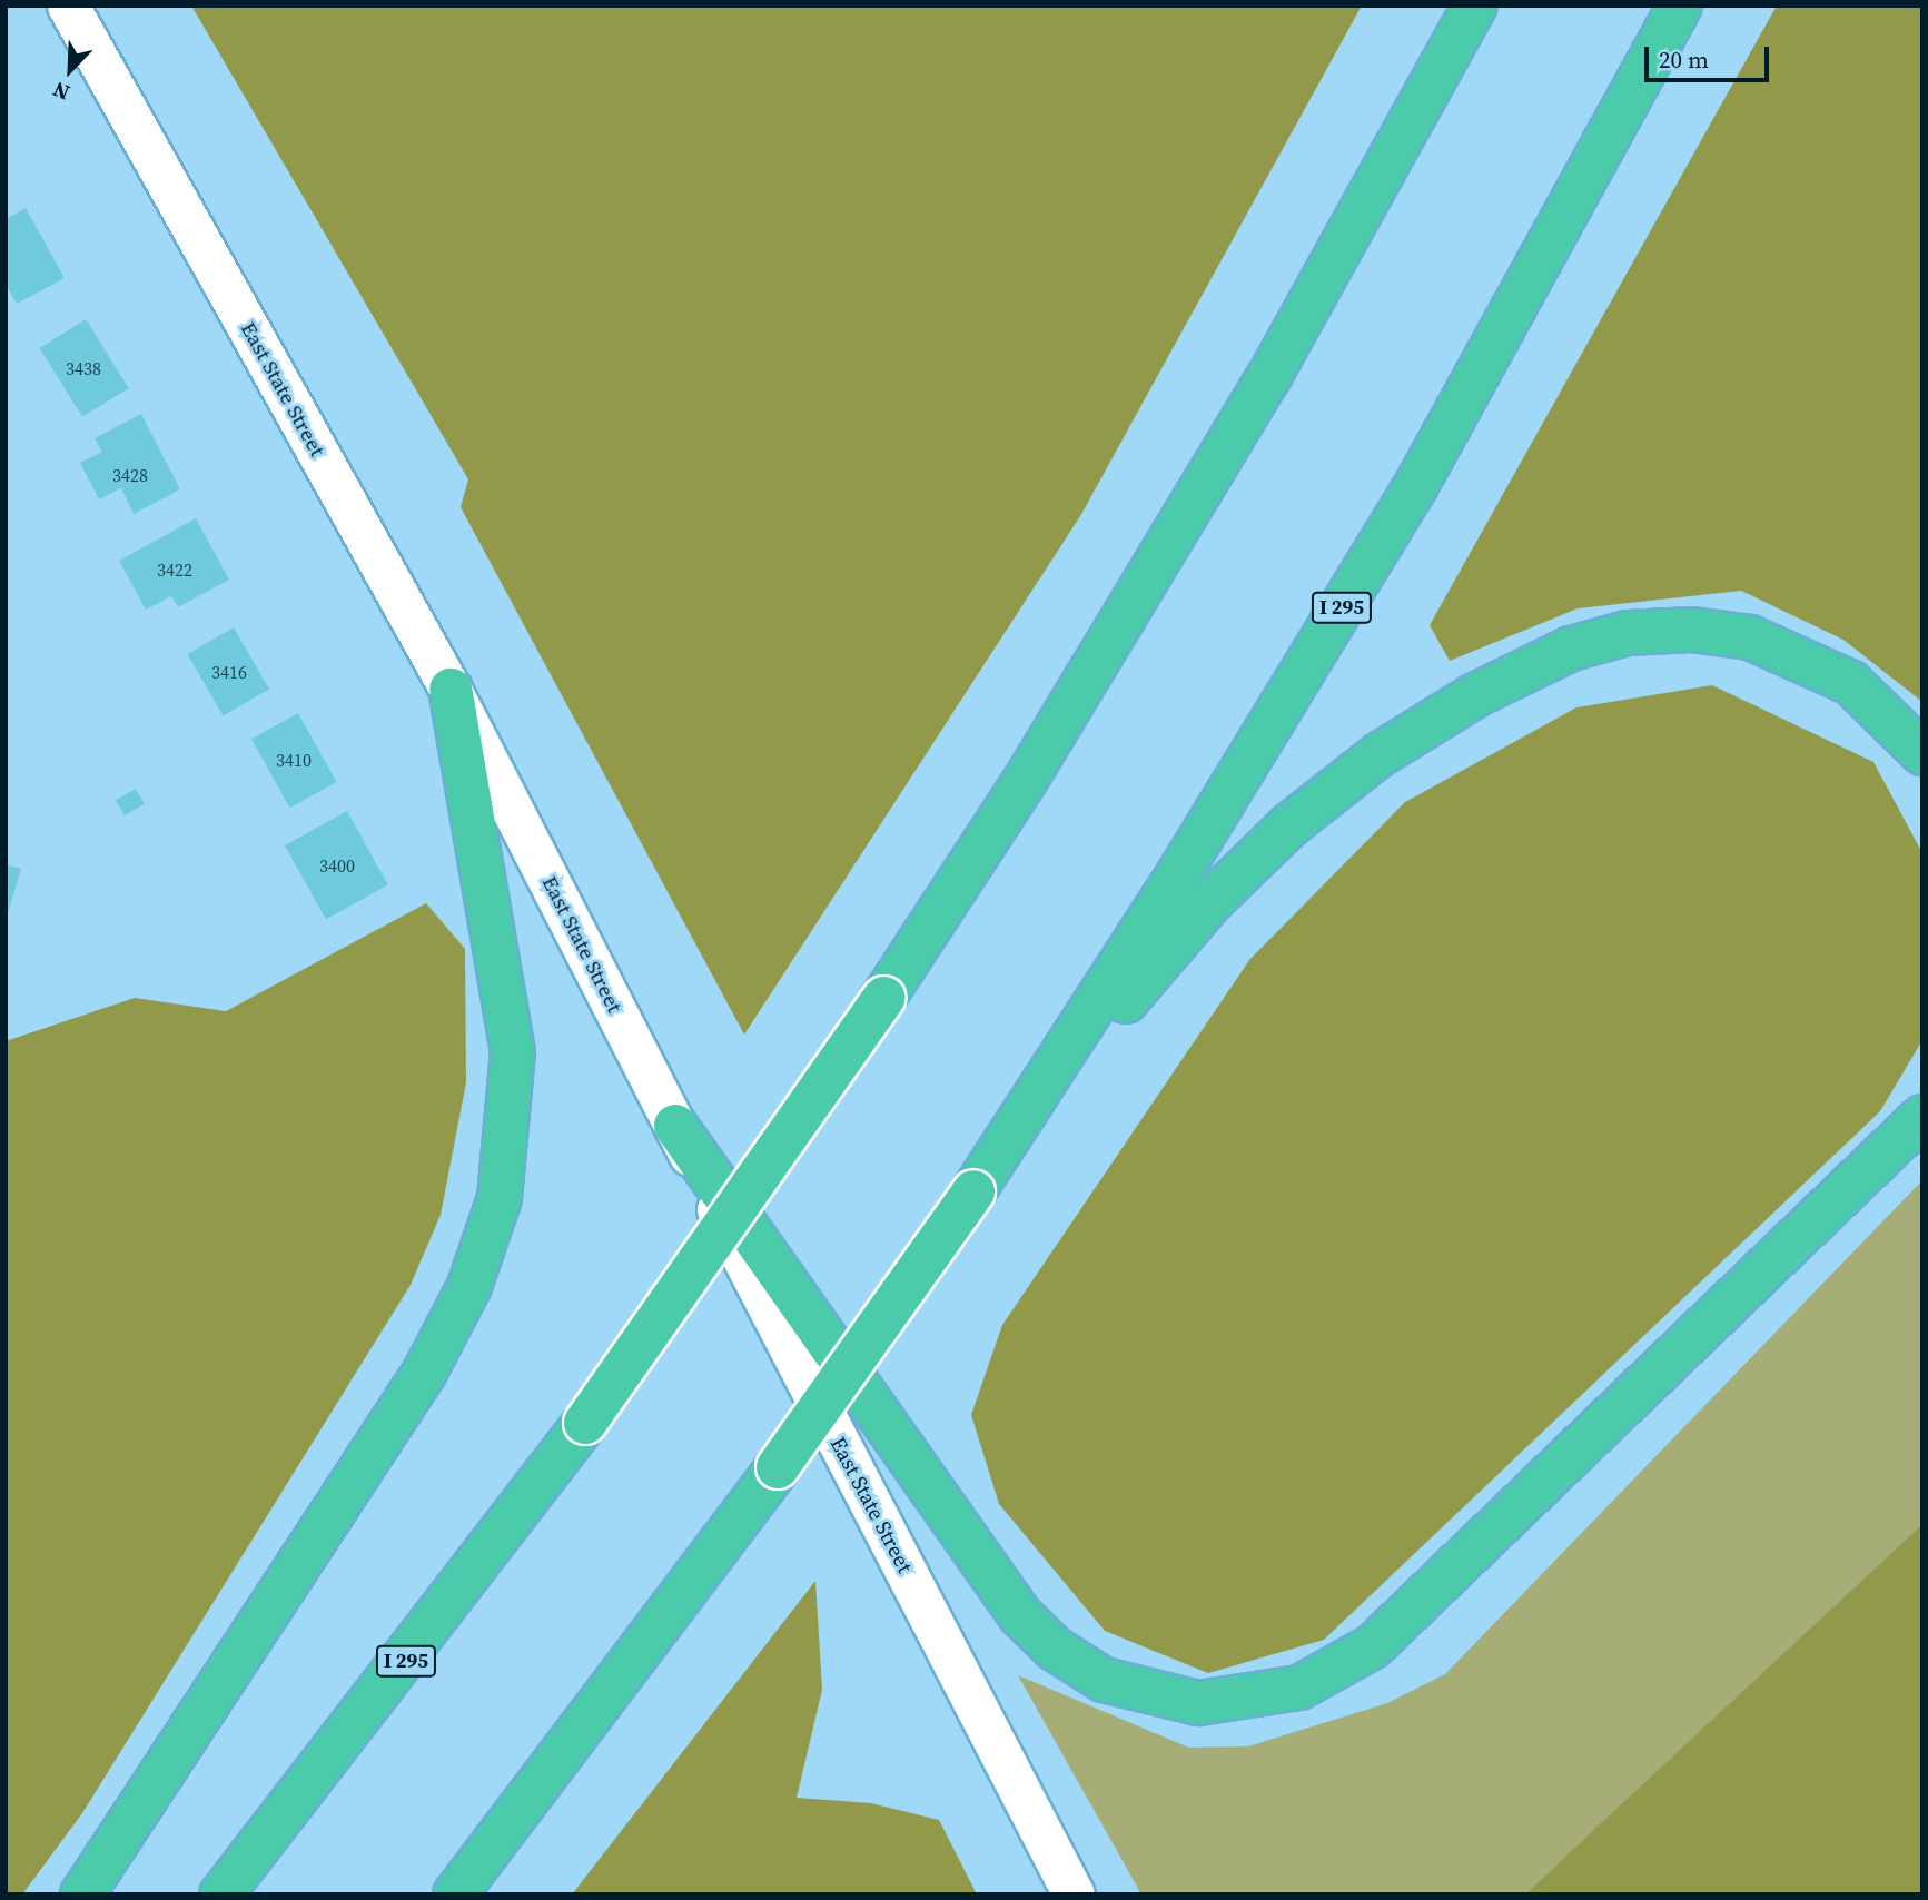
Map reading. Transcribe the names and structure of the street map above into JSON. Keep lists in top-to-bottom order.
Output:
{
  "streets": {
    "highway": ["I 295"],
    "street": ["East State Street"]
  },
  "house_numbers": [
    "3438",
    "3428",
    "3422",
    "3416",
    "3410",
    "3400"
  ],
  "scale_bar": "20 m",
  "north": "bottom left"
}
